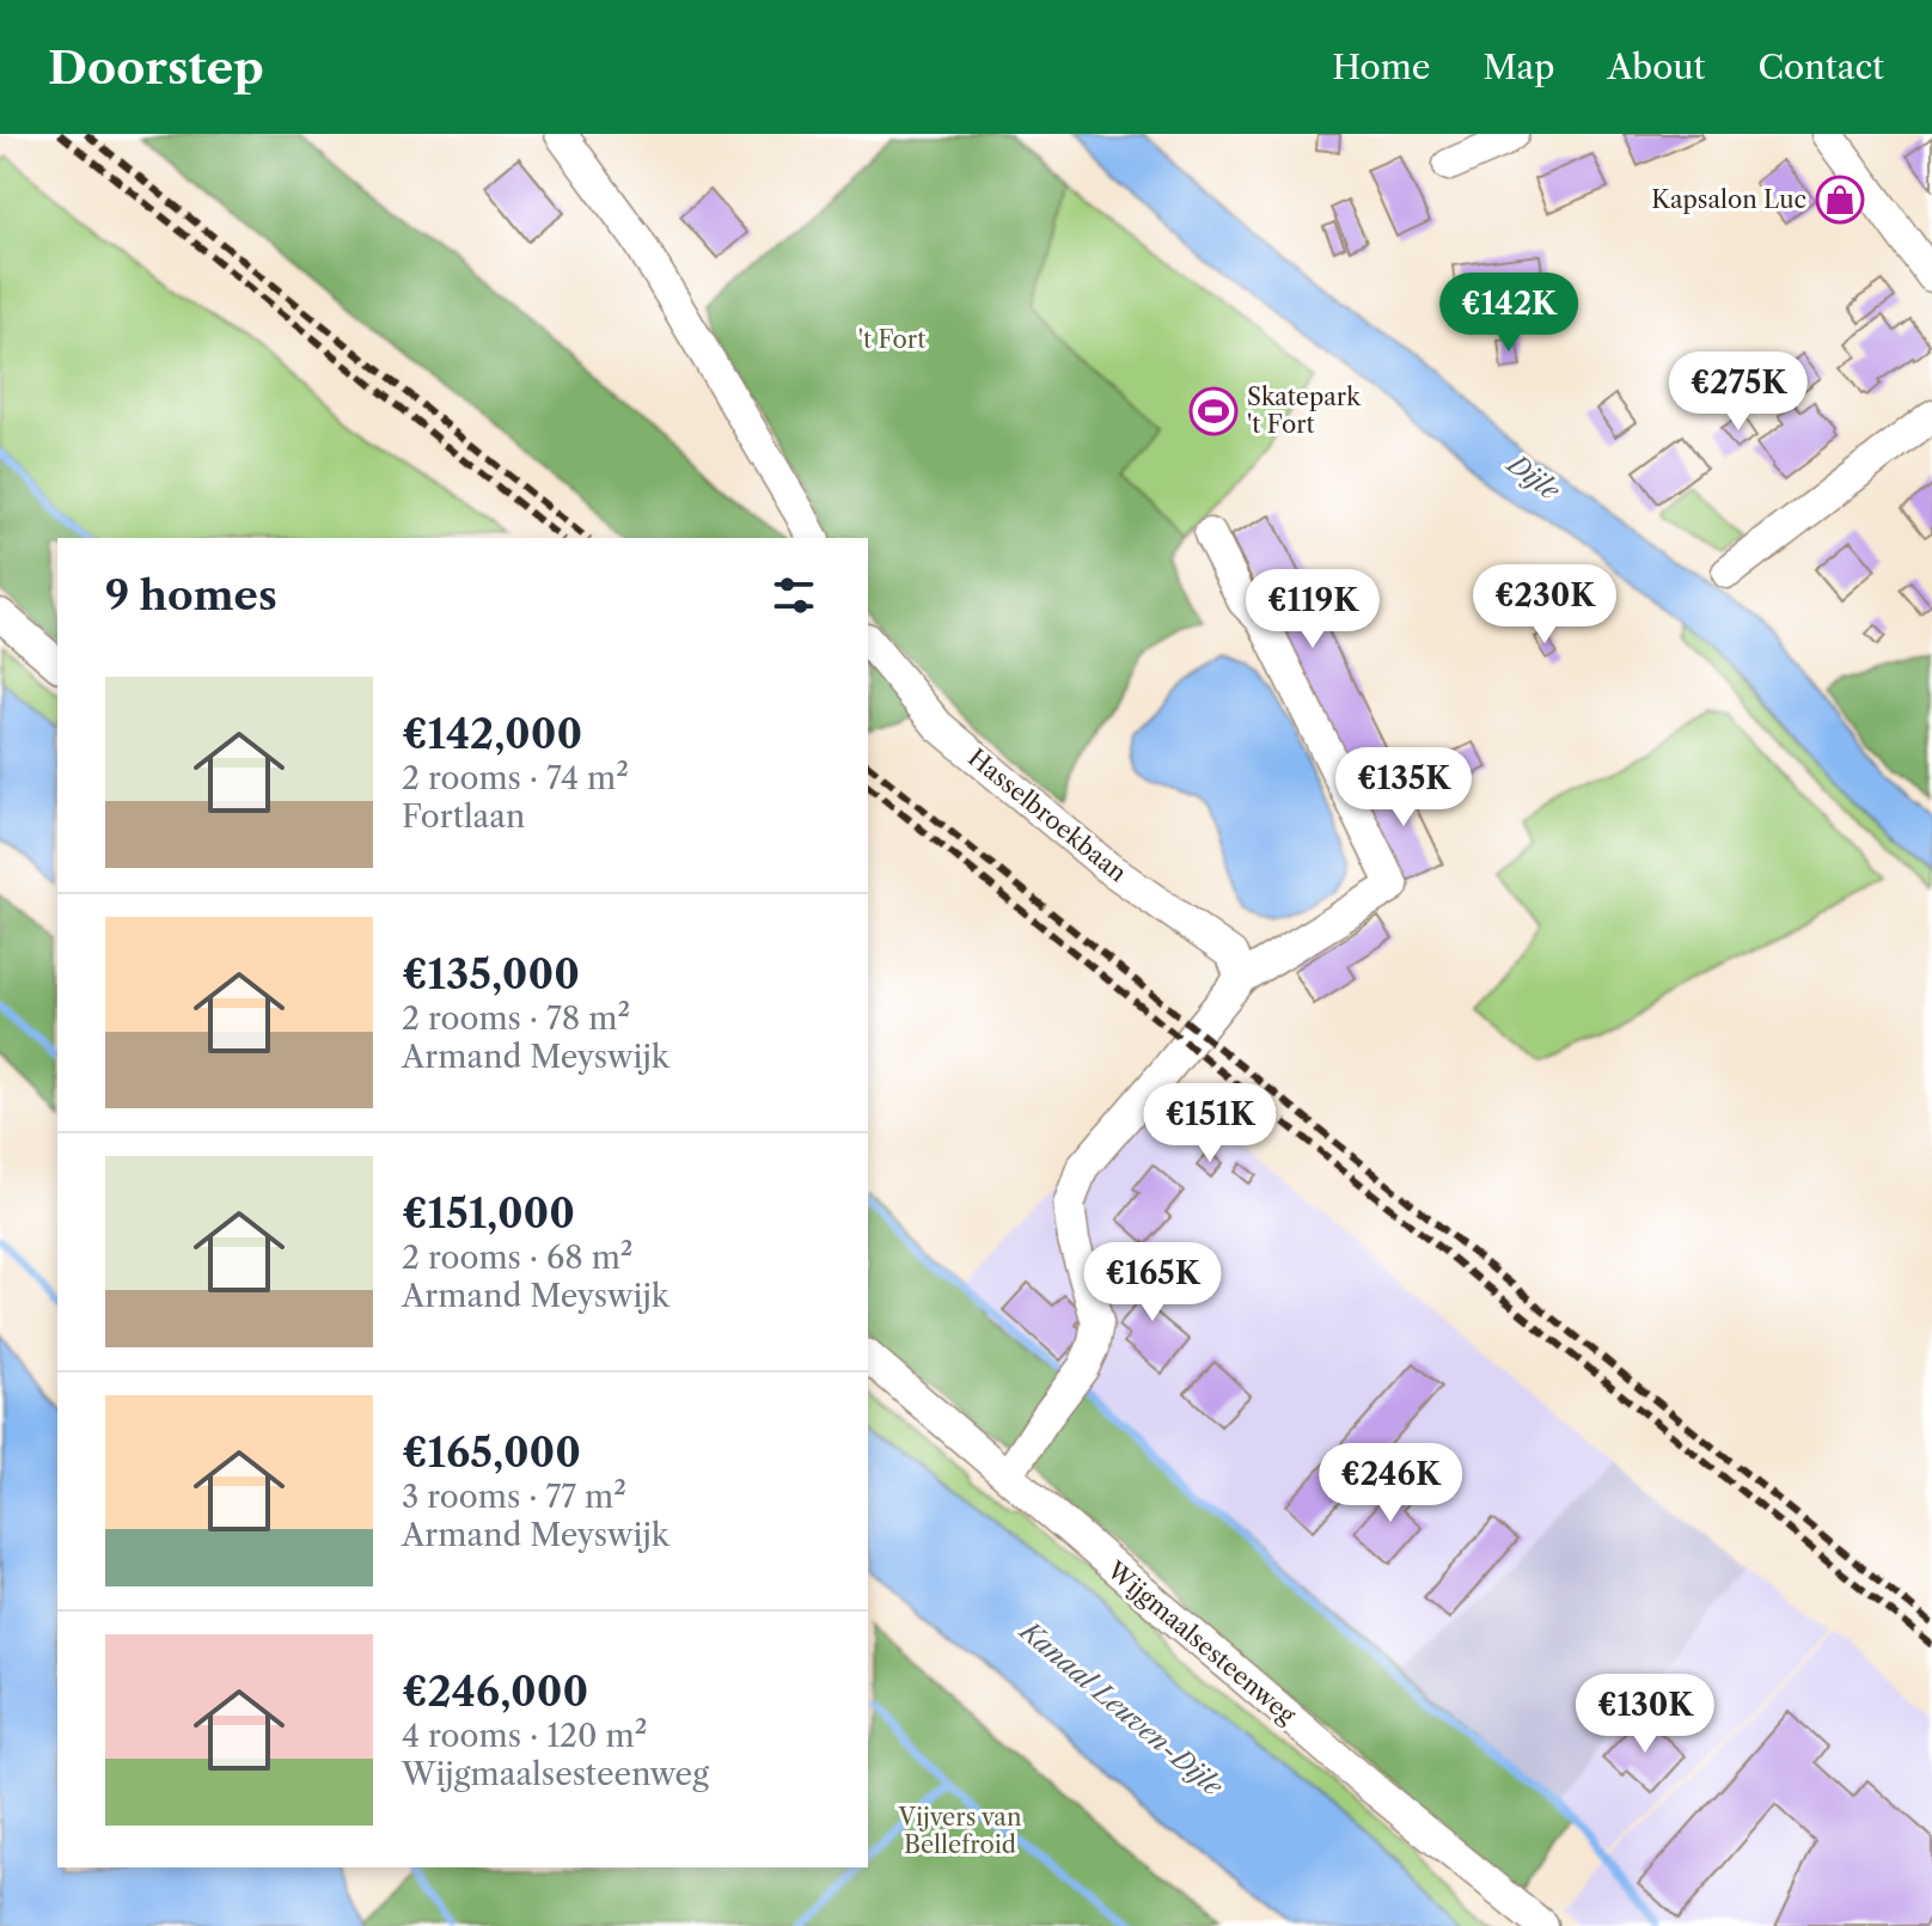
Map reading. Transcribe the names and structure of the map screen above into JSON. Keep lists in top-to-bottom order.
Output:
{
  "streets": {
    "street": ["Hasselbroekbaan", "Wijgmaalsesteenweg"]
  },
  "water": ["Dijle", "Kanaal Leuven-Dijle"],
  "parks": ["'t Fort", "Vijvers van Bellefroid"],
  "places": {
    "shop": ["Kapsalon Luc"],
    "sports": ["Skatepark 't Fort"]
  },
  "page": {
    "header": "Doorstep",
    "nav": [
      "Home",
      "Map",
      "About",
      "Contact"
    ],
    "price": [
      "€142K",
      "€275K",
      "€230K",
      "€119K",
      "€135K",
      "€151K",
      "€165K",
      "€246K",
      "€130K"
    ],
    "heading": "9 homes",
    "list": [
      {
        "name": "€142,000",
        "note": "2 rooms · 74 m² · Fortlaan"
      },
      {
        "name": "€135,000",
        "note": "2 rooms · 78 m² · Armand Meyswijk"
      },
      {
        "name": "€151,000",
        "note": "2 rooms · 68 m² · Armand Meyswijk"
      },
      {
        "name": "€165,000",
        "note": "3 rooms · 77 m² · Armand Meyswijk"
      },
      {
        "name": "€246,000",
        "note": "4 rooms · 120 m² · Wijgmaalsesteenweg"
      }
    ]
  }
}
